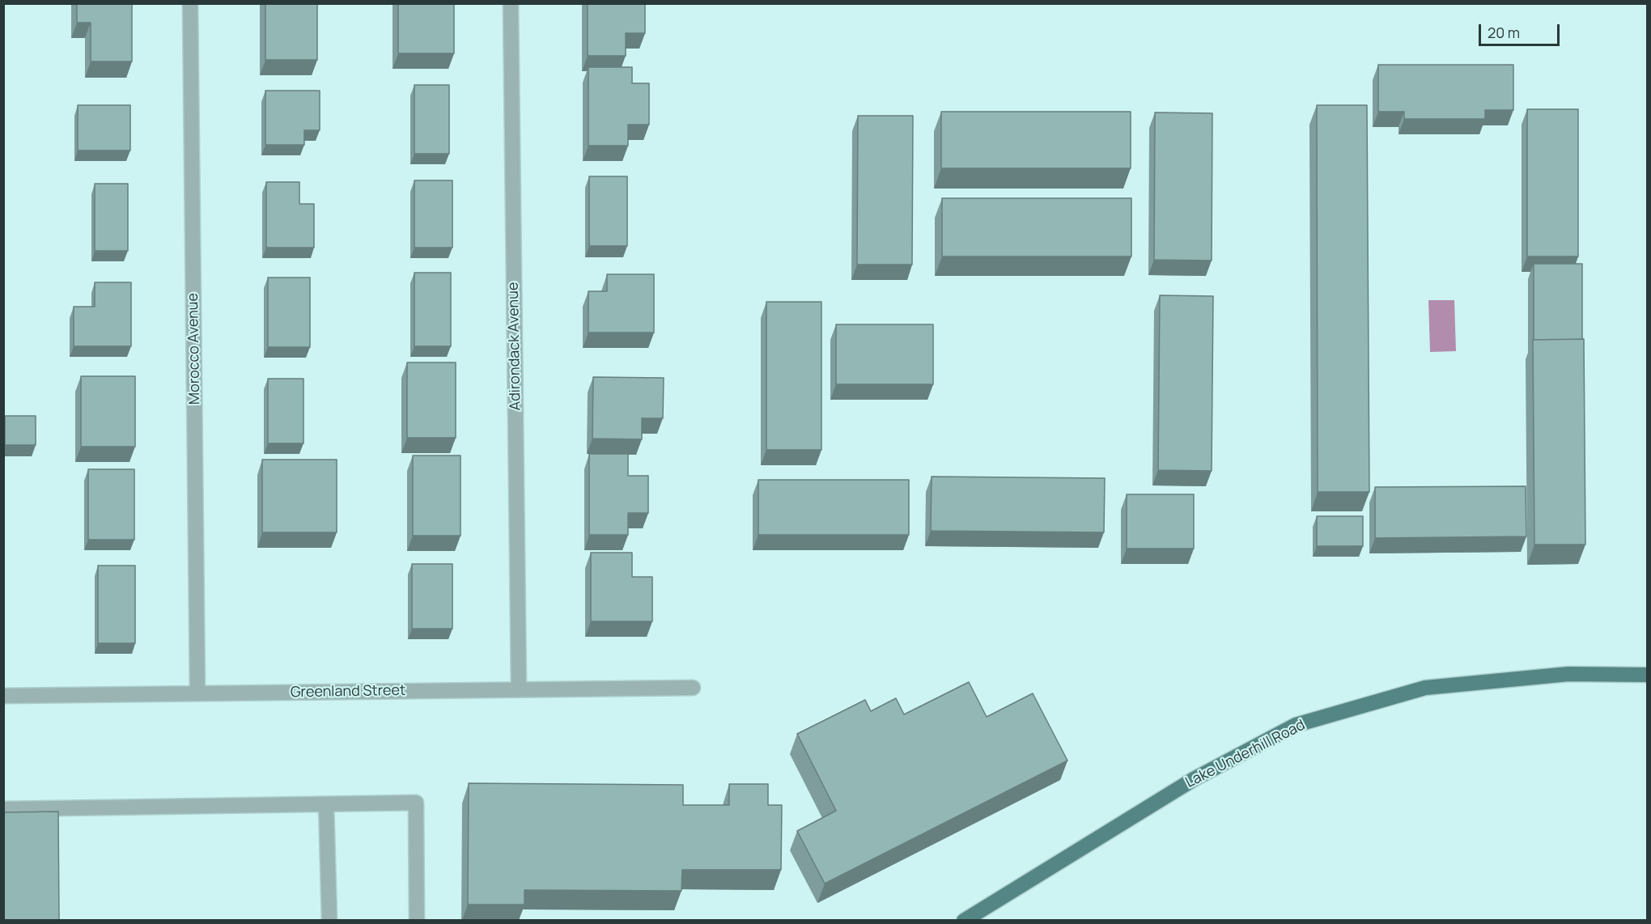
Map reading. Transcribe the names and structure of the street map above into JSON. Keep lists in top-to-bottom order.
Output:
{
  "streets": {
    "main road": ["Lake Underhill Road"],
    "street": ["Adirondack Avenue", "Morocco Avenue", "Greenland Street"]
  },
  "crossings": [
    ["Adirondack Avenue", "Greenland Street"],
    ["Morocco Avenue", "Greenland Street"]
  ],
  "scale_bar": "20 m"
}
